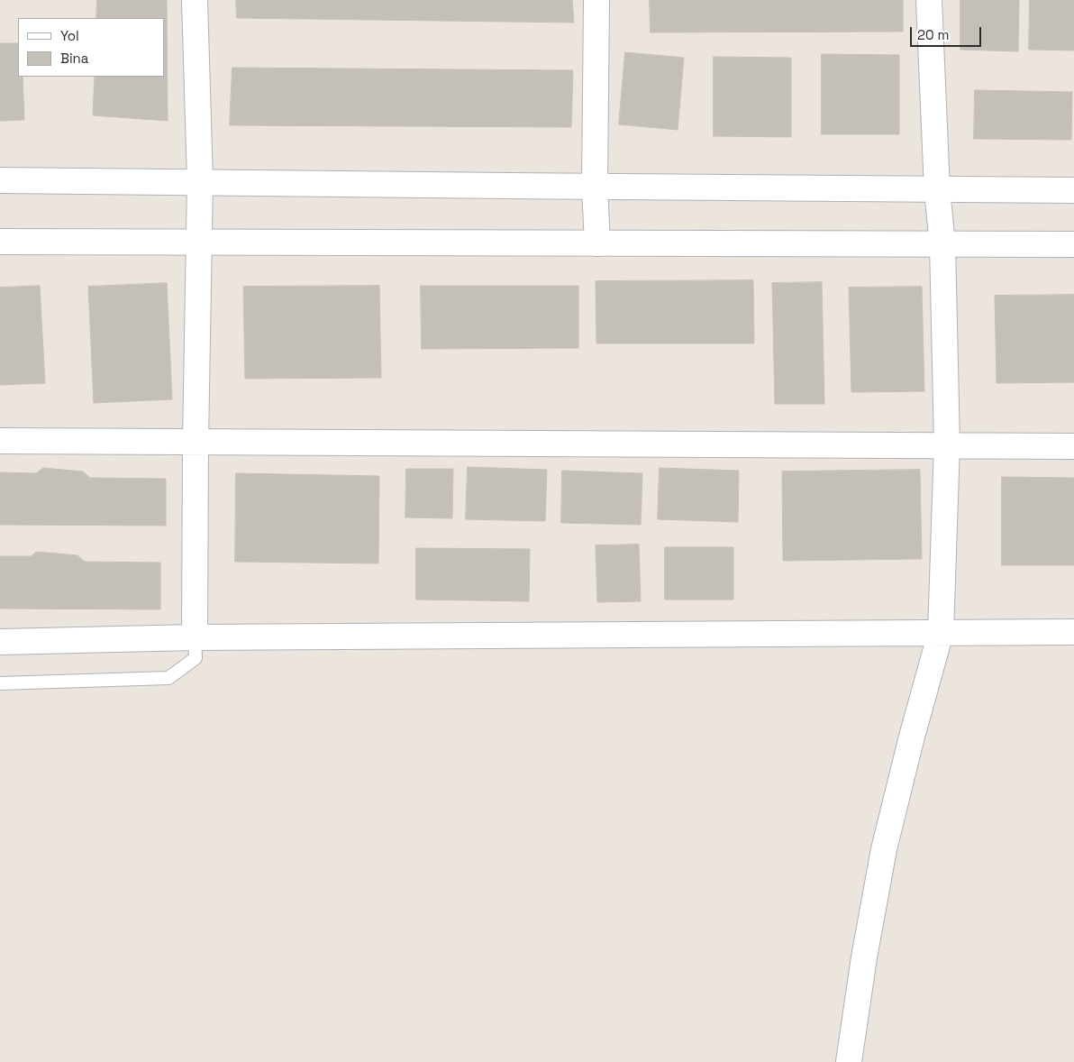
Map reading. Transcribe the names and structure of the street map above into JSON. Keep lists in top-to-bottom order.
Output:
{
  "legend": ["Yol", "Bina"],
  "scale_bar": "20 m"
}
